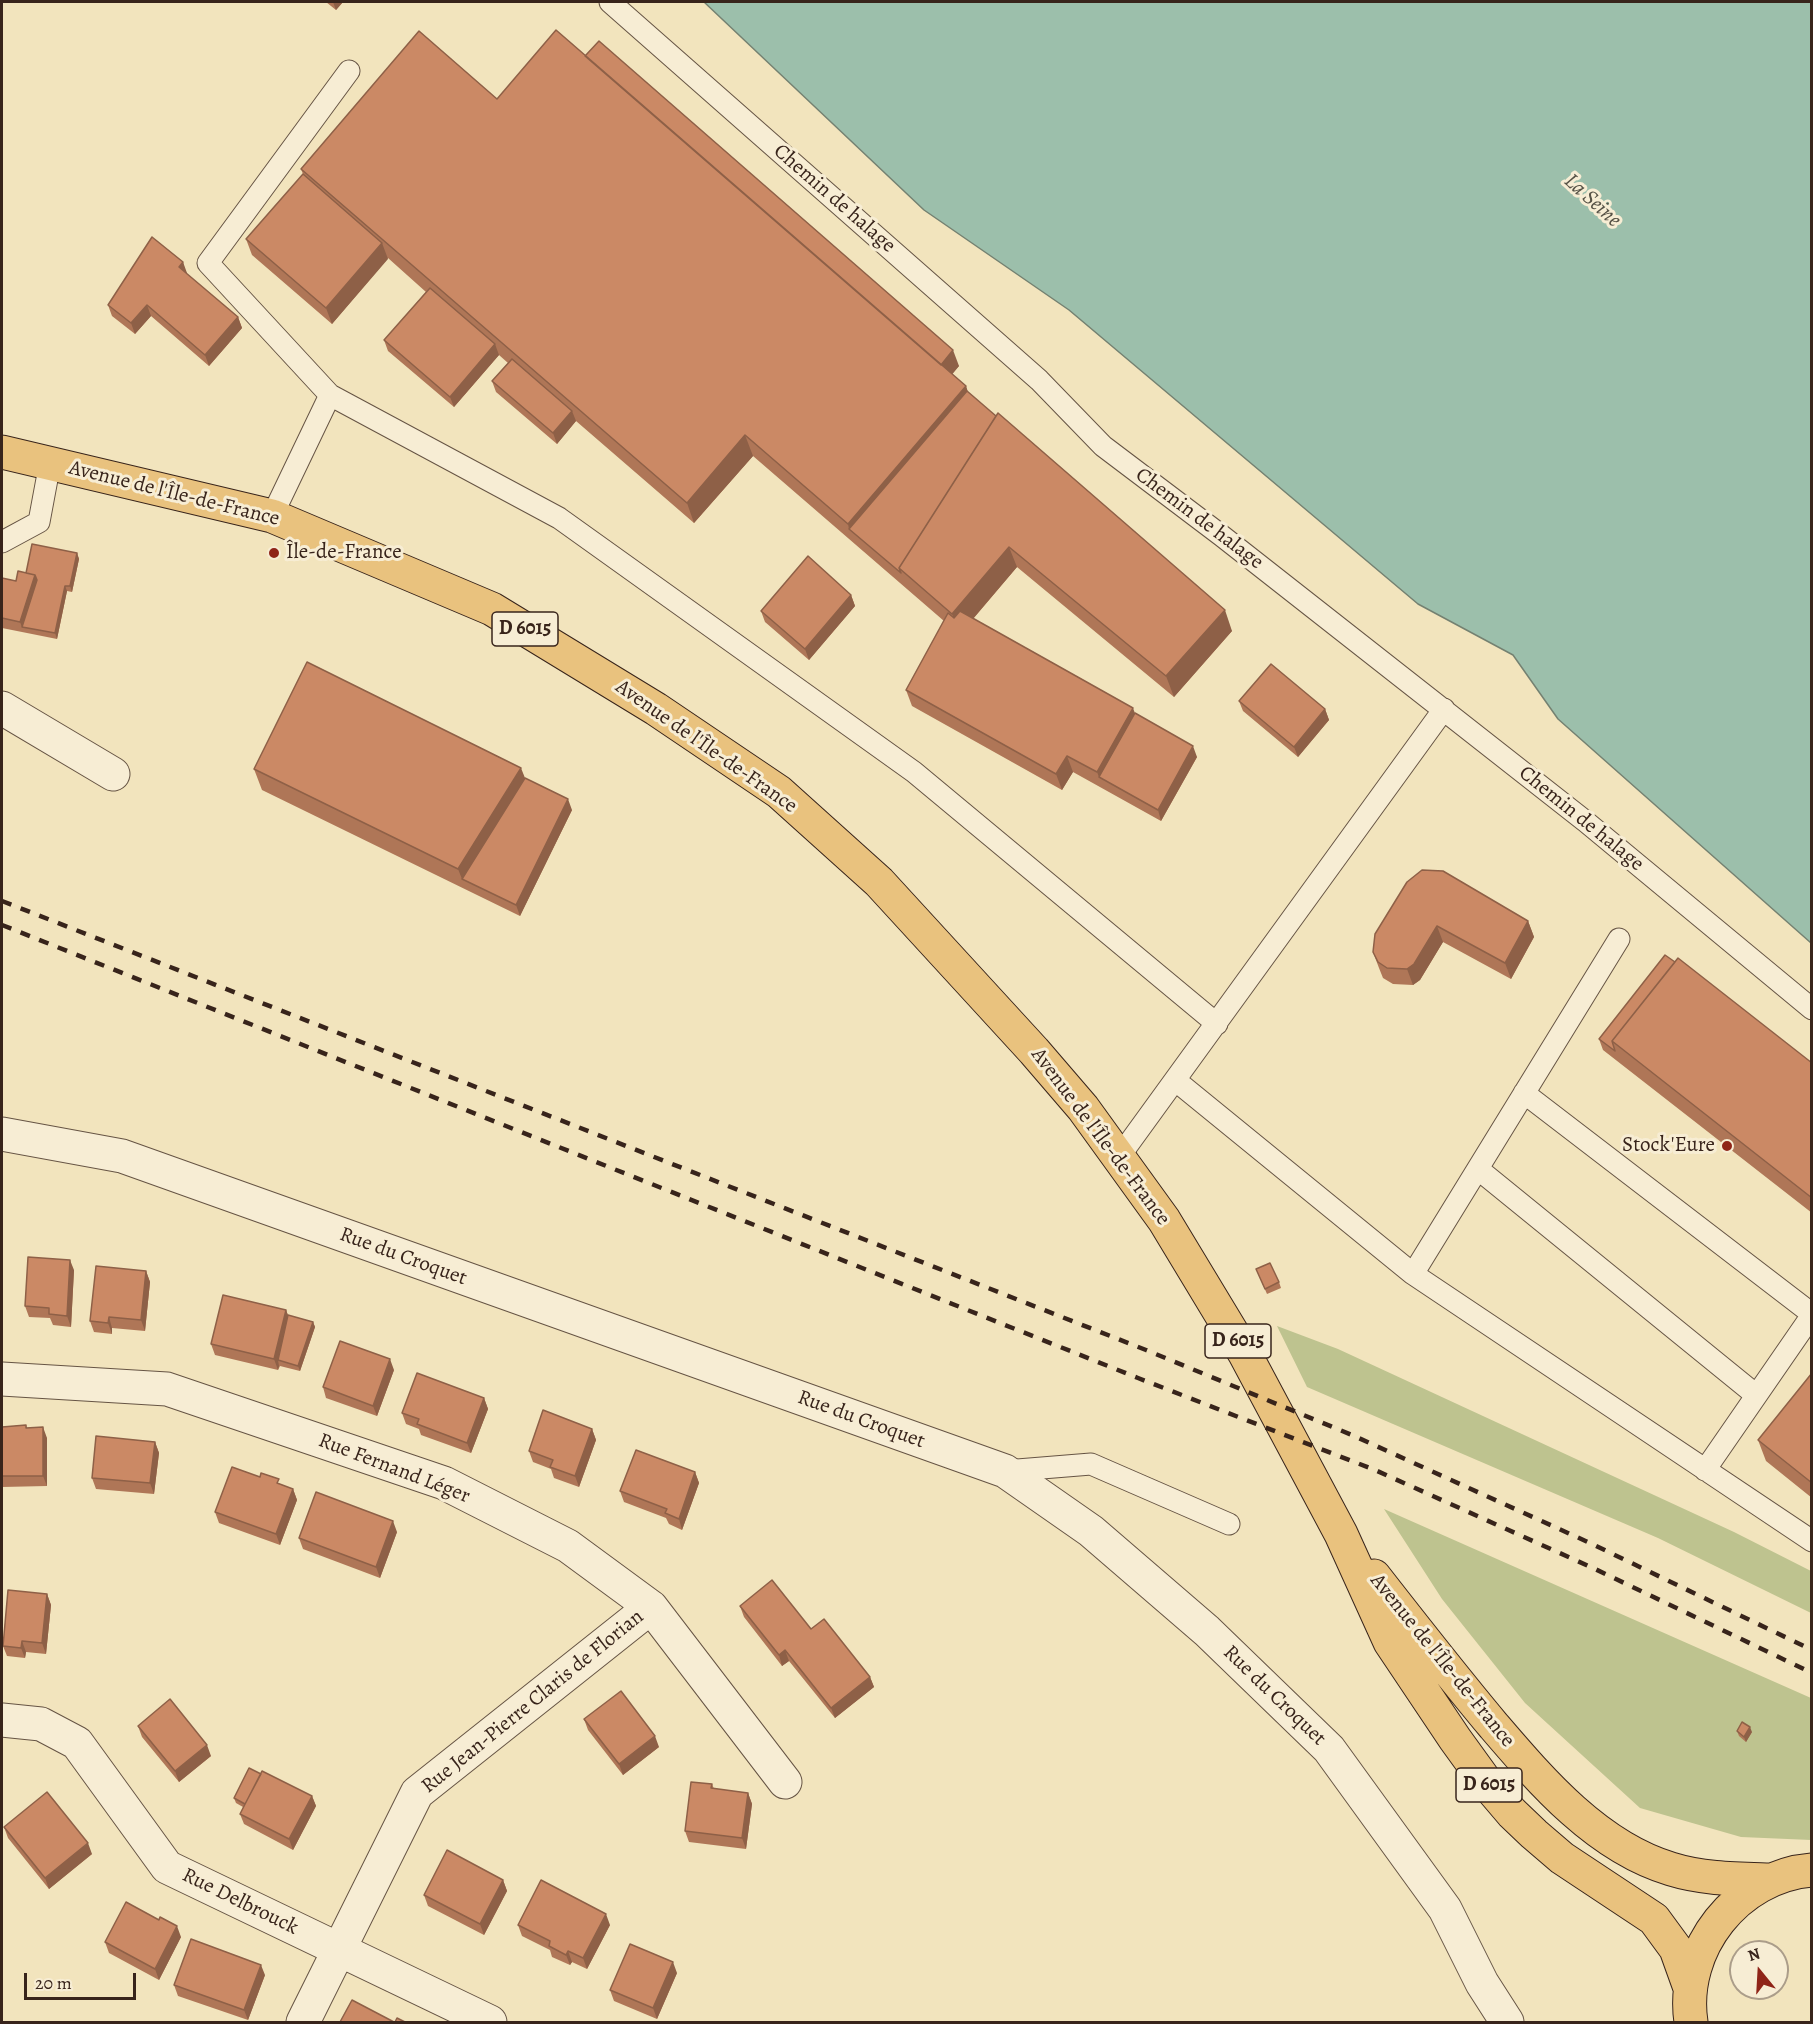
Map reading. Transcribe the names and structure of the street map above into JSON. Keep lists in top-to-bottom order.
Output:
{
  "streets": {
    "main road": ["Avenue de l'Île-de-France", "D 6015"],
    "street": [
      "Rue du Croquet",
      "Rue Fernand Léger",
      "Rue Jean-Pierre Claris de Florian",
      "Rue Delbrouck"
    ],
    "lane": ["Chemin de halage"]
  },
  "crossings": [
    ["Rue Fernand Léger", "Rue Jean-Pierre Claris de Florian"],
    ["Rue Jean-Pierre Claris de Florian", "Rue Delbrouck"]
  ],
  "water": ["La Seine"],
  "places": ["Île-de-France", "Stock'Eure"],
  "scale_bar": "20 m",
  "north": "top"
}
